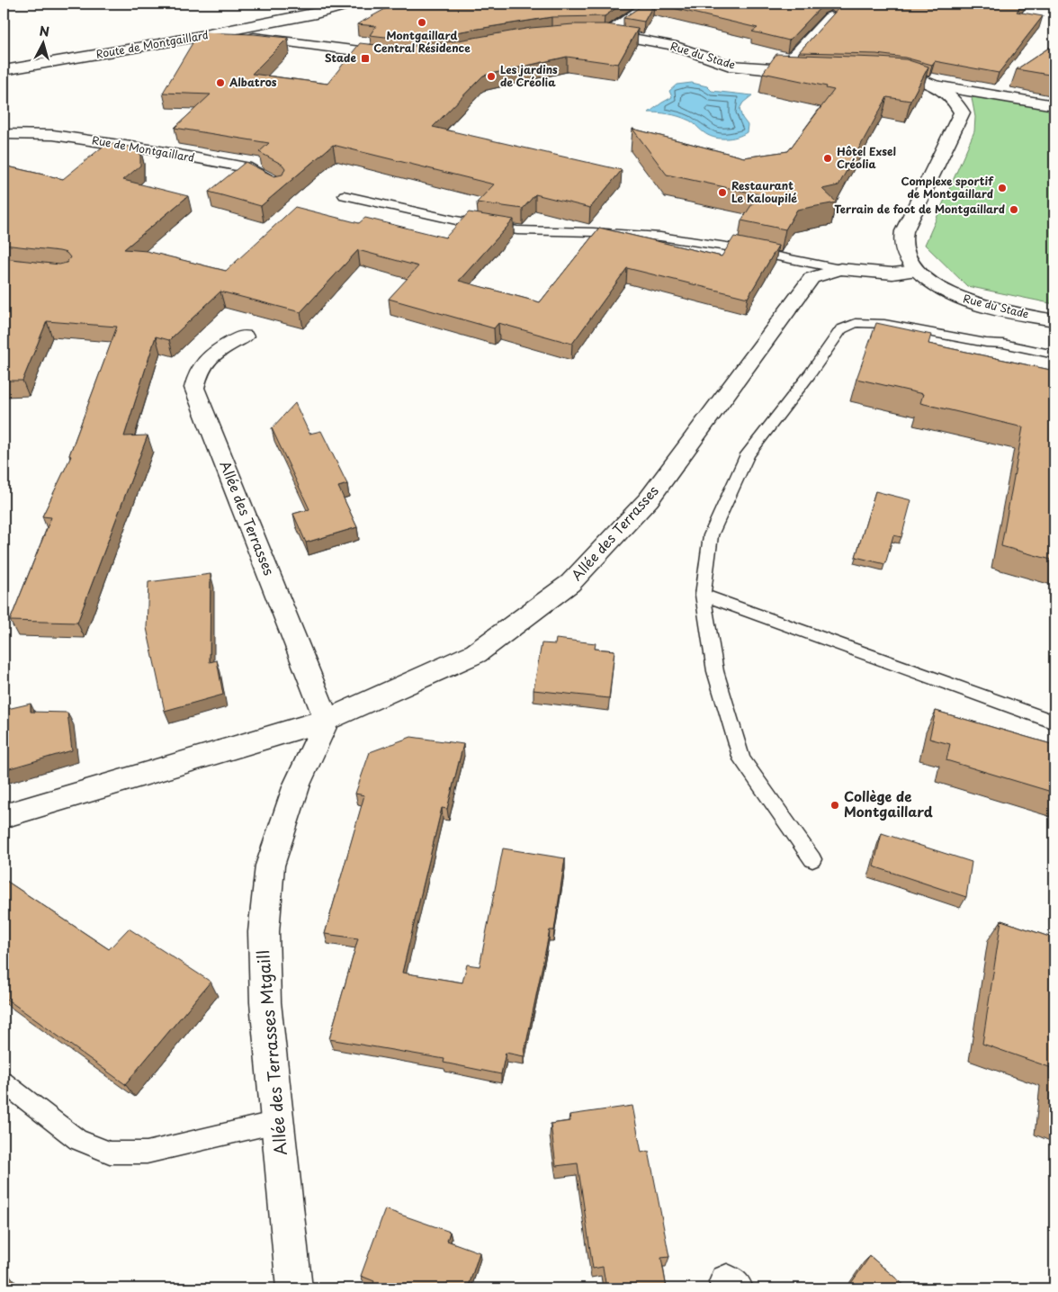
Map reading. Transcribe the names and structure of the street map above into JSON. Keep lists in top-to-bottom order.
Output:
{
  "streets": {
    "street": [
      "Route de Montgaillard",
      "Rue du Stade",
      "Rue de Montgaillard",
      "Allée des Terrasses",
      "Allée des Terrasses Mtgaill"
    ]
  },
  "crossings": [
    ["Rue du Stade", "Allée des Terrasses"],
    ["Allée des Terrasses", "Allée des Terrasses Mtgaill"]
  ],
  "places": {
    "other": [
      "Montgaillard Central Résidence",
      "Les jardins de Créolia",
      "Albatros",
      "Hôtel Exsel Créolia",
      "Complexe sportif de Montgaillard",
      "Restaurant Le Kaloupilé",
      "Terrain de foot de Montgaillard",
      "Collège de Montgaillard"
    ],
    "transit": ["Stade"]
  },
  "north": "top"
}
